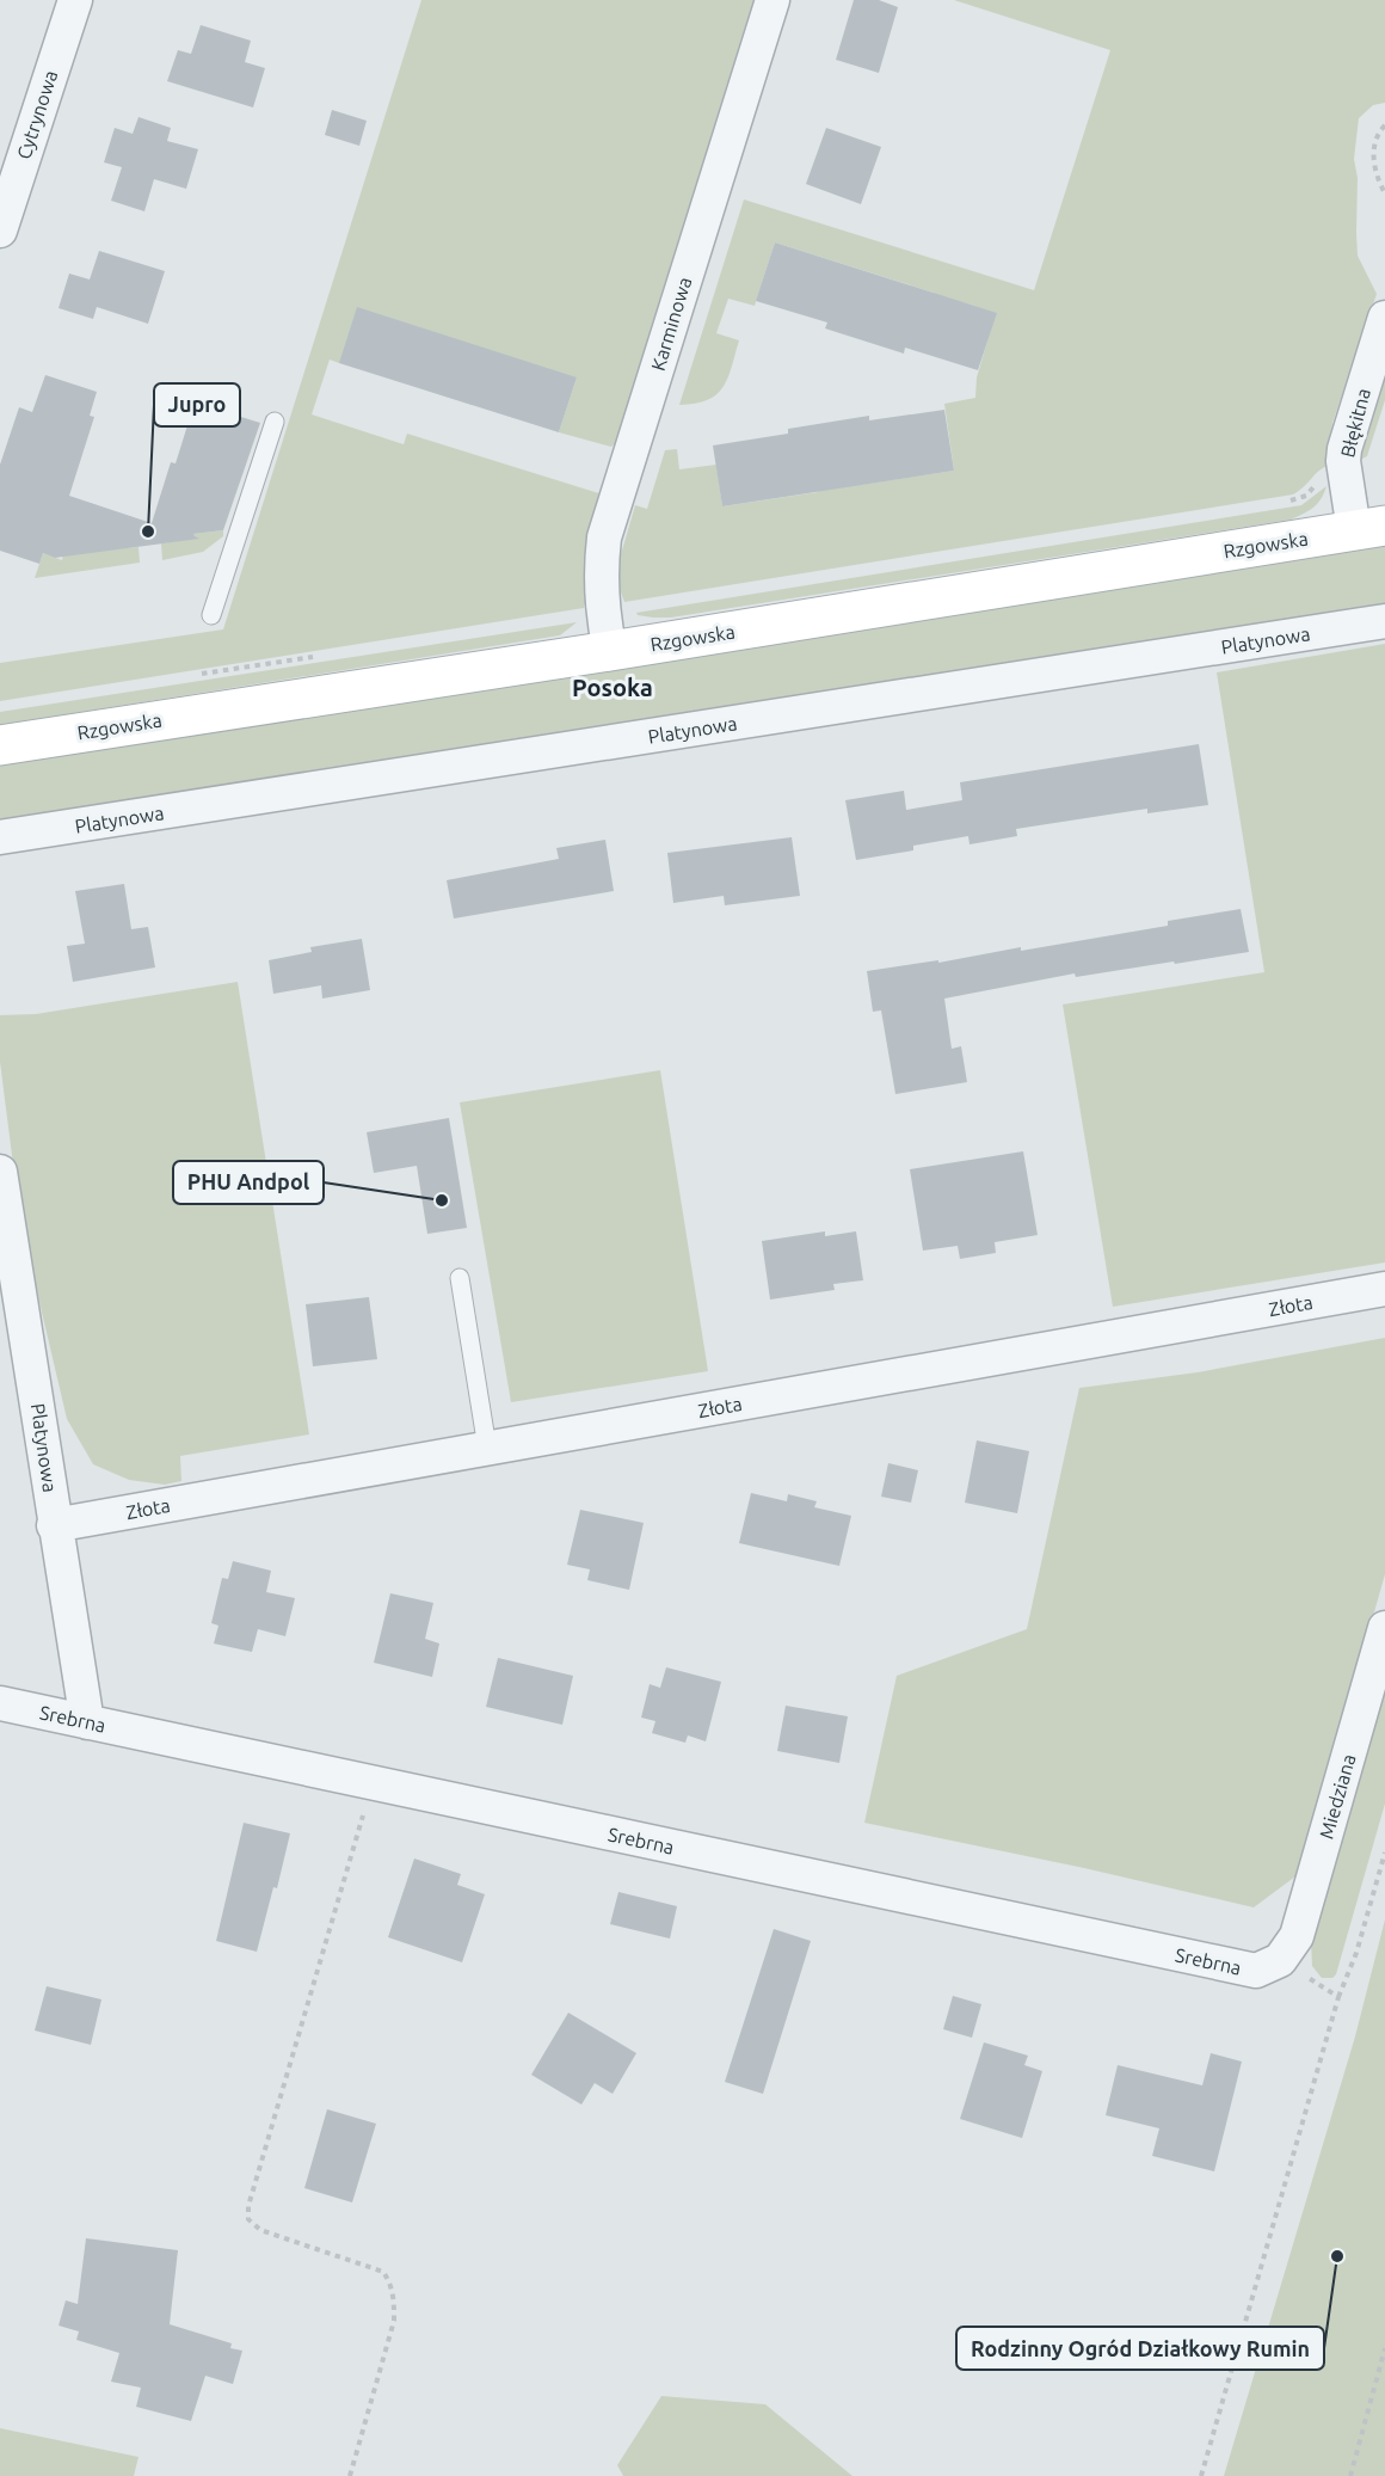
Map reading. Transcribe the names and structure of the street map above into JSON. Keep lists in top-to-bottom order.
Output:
{
  "streets": {
    "street": [
      "Cytrynowa",
      "Karminowa",
      "Błękitna",
      "Rzgowska",
      "Platynowa",
      "Złota",
      "Srebrna",
      "Miedziana"
    ]
  },
  "crossings": [
    ["Karminowa", "Rzgowska"],
    ["Błękitna", "Rzgowska"],
    ["Platynowa", "Złota"],
    ["Platynowa", "Srebrna"],
    ["Srebrna", "Miedziana"]
  ],
  "districts": ["Posoka"],
  "places": ["Jupro", "PHU Andpol", "Rodzinny Ogród Działkowy Rumin"]
}
